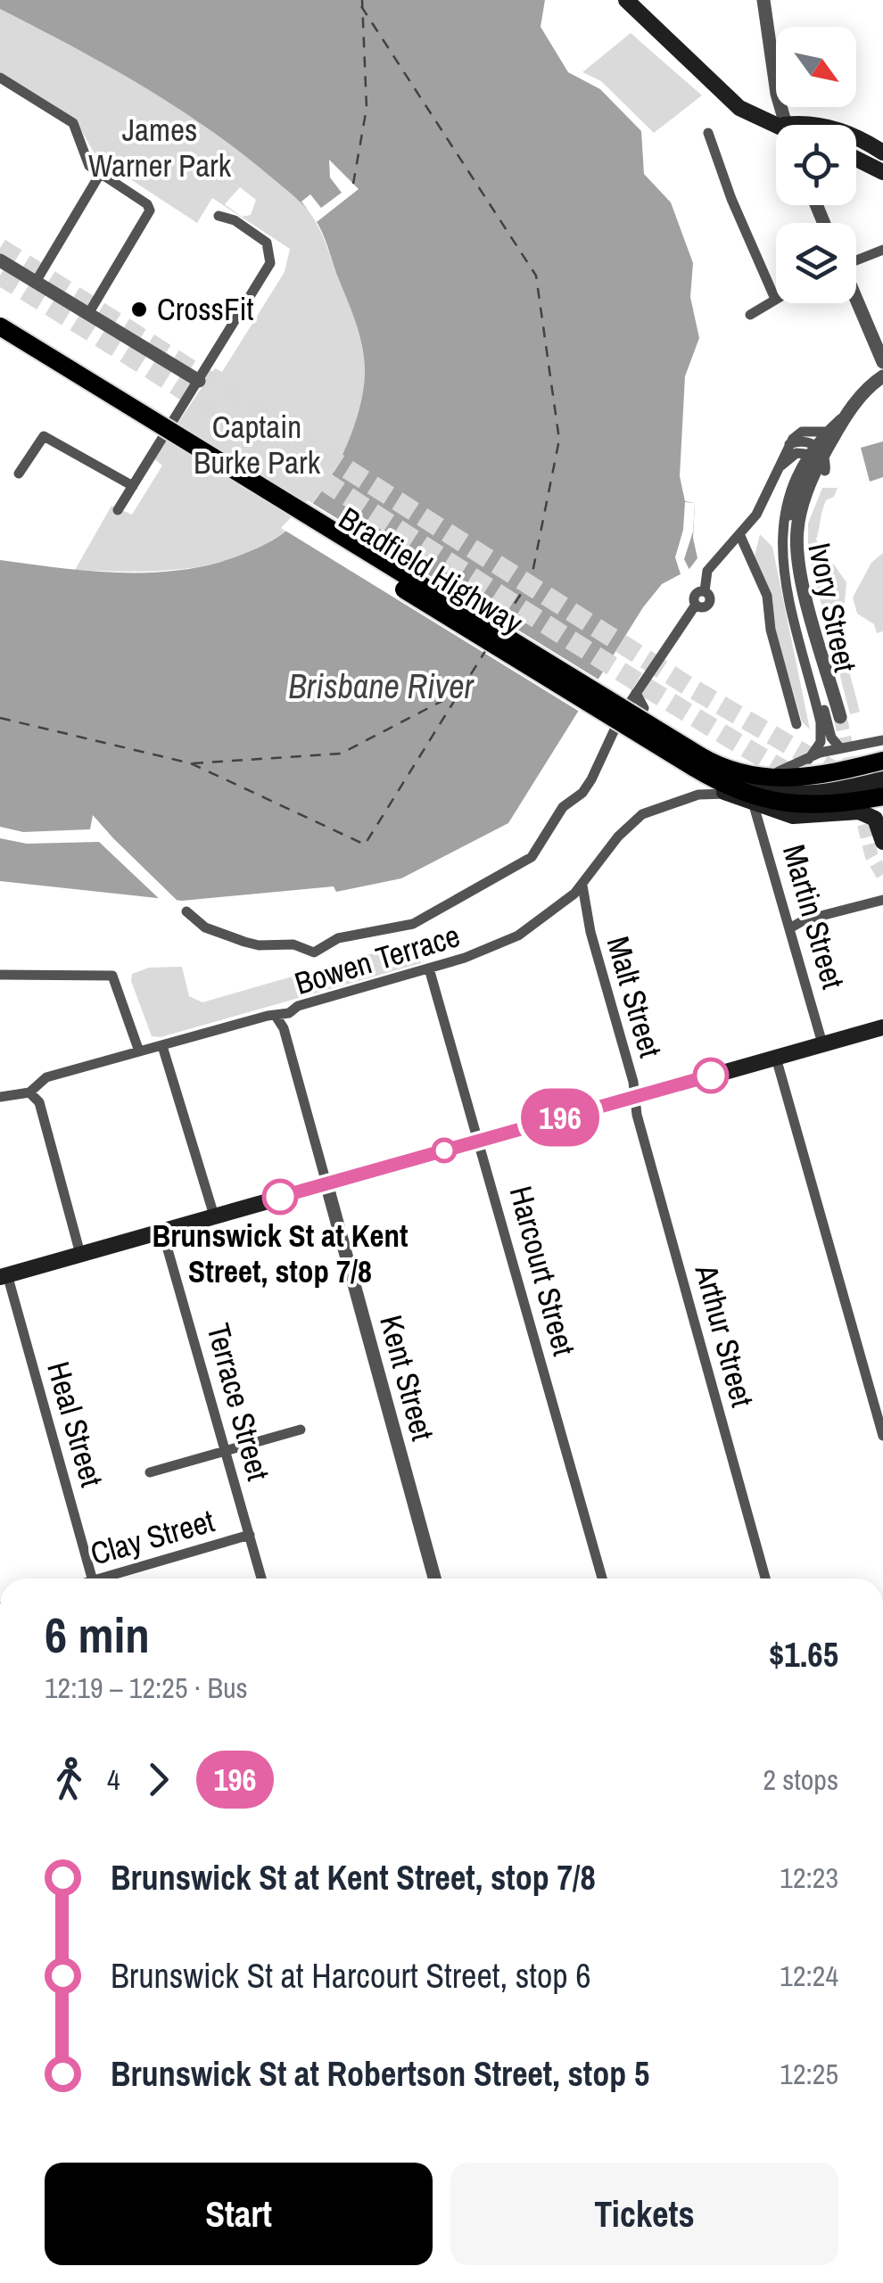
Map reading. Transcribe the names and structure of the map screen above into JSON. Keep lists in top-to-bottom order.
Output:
{
  "streets": {
    "highway": ["Bradfield Highway"],
    "street": [
      "Ivory Street",
      "Martin Street",
      "Bowen Terrace",
      "Malt Street",
      "Harcourt Street",
      "Arthur Street",
      "Kent Street",
      "Terrace Street",
      "Heal Street",
      "Clay Street"
    ]
  },
  "crossings": [
    ["Bradfield Highway", "Martin Street"],
    ["Bradfield Highway", "Bowen Terrace"],
    ["Martin Street", "Bowen Terrace"],
    ["Bowen Terrace", "Malt Street"],
    ["Bowen Terrace", "Harcourt Street"],
    ["Bowen Terrace", "Kent Street"],
    ["Malt Street", "Arthur Street"],
    ["Terrace Street", "Clay Street"]
  ],
  "water": ["Brisbane River"],
  "parks": ["James Warner Park", "Captain Burke Park"],
  "places": ["CrossFit", "Brunswick St at Kent Street, stop 7/8"],
  "lines": ["bus line 196"],
  "north": "bottom right",
  "page": {
    "on_map": "196",
    "heading": ["6 min", "12:19 – 12:25 · Bus", "$1.65"],
    "legs": ["4", "196", "2 stops"],
    "list": [
      {
        "name": "Brunswick St at Kent Street, stop 7/8",
        "value": "12:23"
      },
      {
        "name": "Brunswick St at Harcourt Street, stop 6",
        "value": "12:24"
      },
      {
        "name": "Brunswick St at Robertson Street, stop 5",
        "value": "12:25"
      }
    ],
    "buttons": ["Start", "Tickets"]
  }
}
